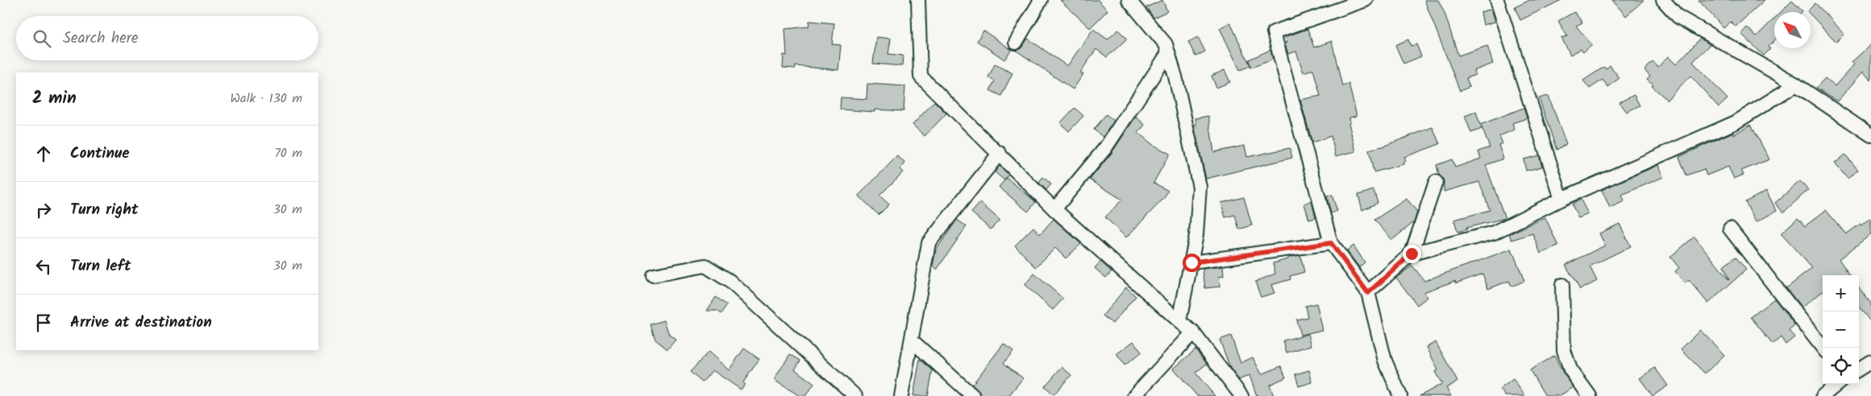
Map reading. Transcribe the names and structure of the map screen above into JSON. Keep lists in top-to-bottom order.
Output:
{
  "north": "top left",
  "page": {
    "search": "Search here",
    "heading": ["2 min", "Walk · 130 m"],
    "list": [
      ["Continue", "70 m"],
      ["Turn right", "30 m"],
      ["Turn left", "30 m"],
      "Arrive at destination"
    ],
    "map_buttons": ["+", "−"]
  }
}
